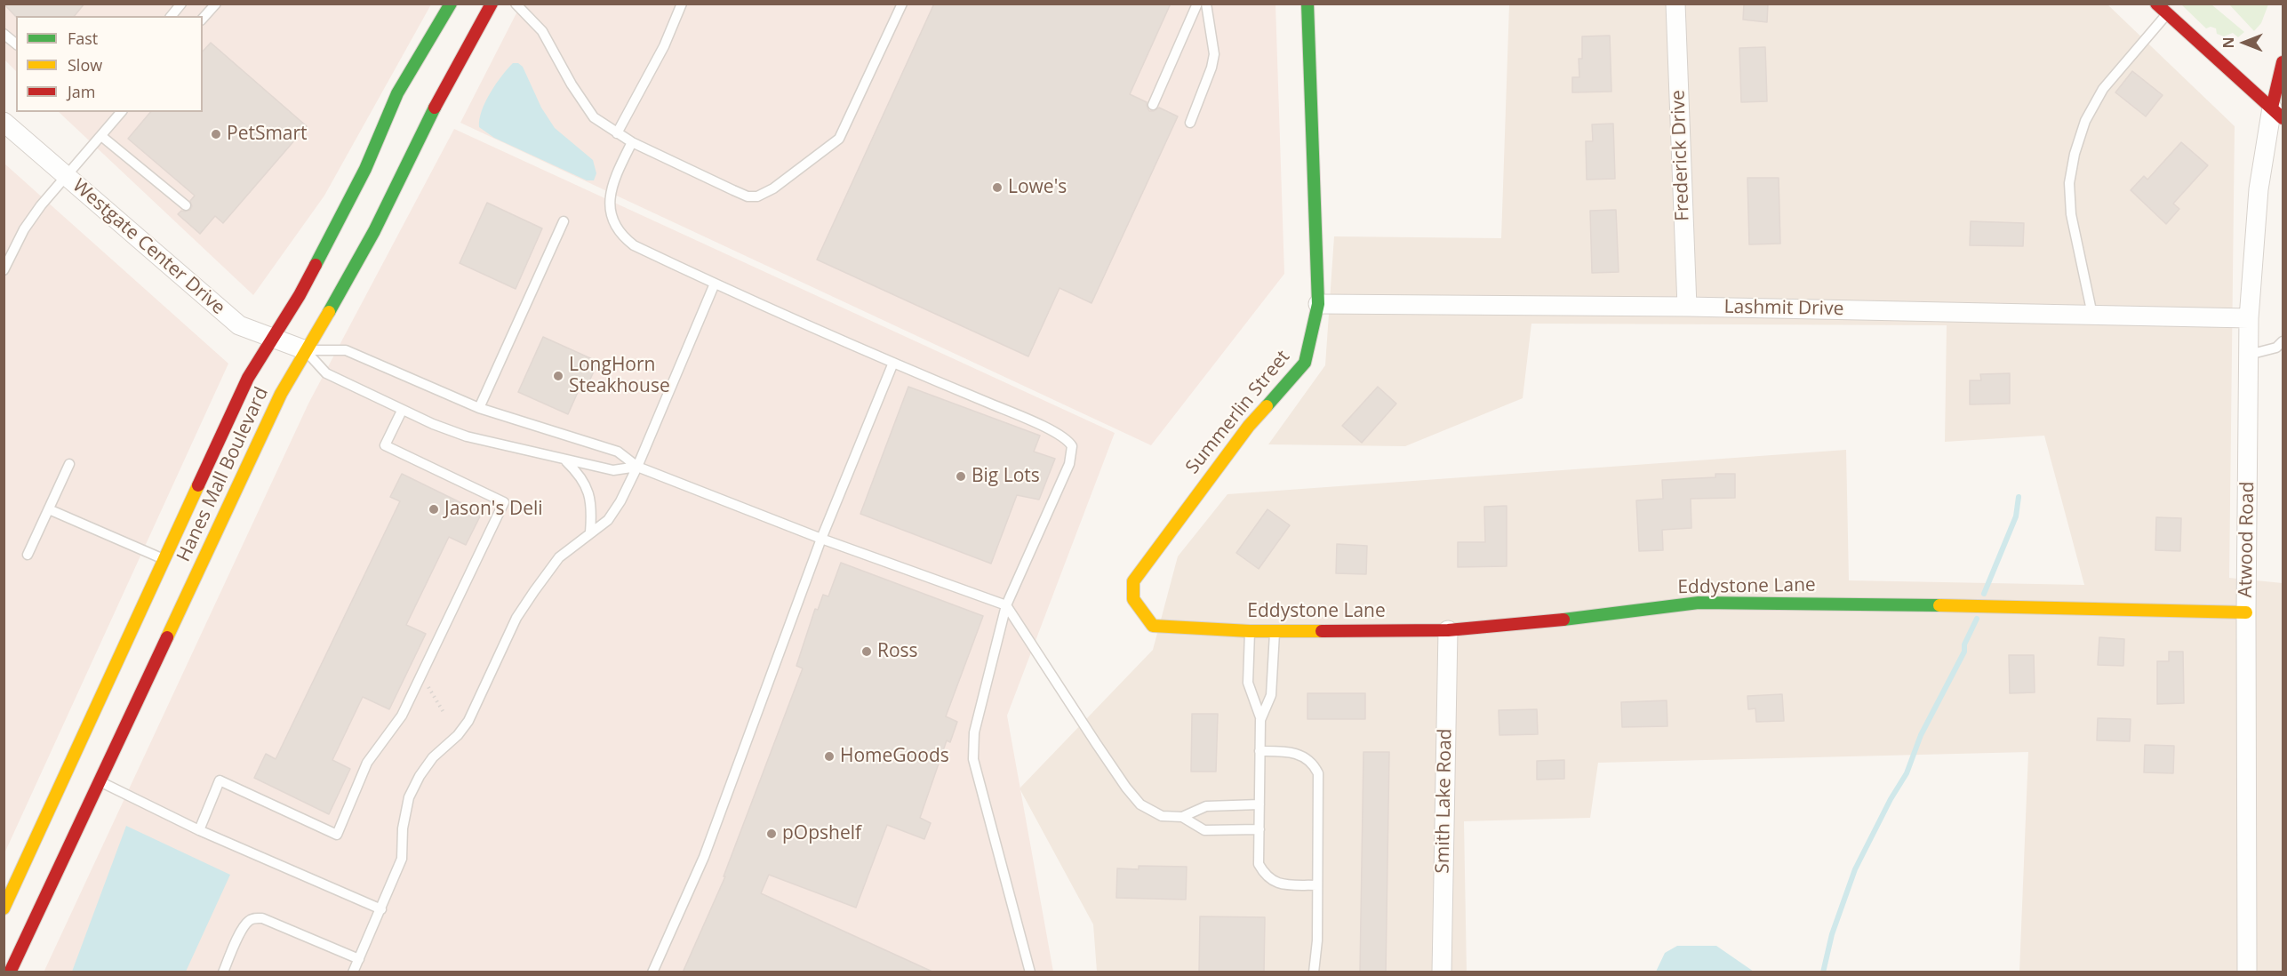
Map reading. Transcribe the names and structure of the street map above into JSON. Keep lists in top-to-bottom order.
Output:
{
  "streets": {
    "main road": ["Summerlin Street", "Hanes Mall Boulevard", "Eddystone Lane"],
    "street": [
      "Frederick Drive",
      "Westgate Center Drive",
      "Lashmit Drive",
      "Atwood Road",
      "Smith Lake Road"
    ]
  },
  "crossings": [
    ["Frederick Drive", "Lashmit Drive"],
    ["Westgate Center Drive", "Hanes Mall Boulevard"],
    ["Lashmit Drive", "Summerlin Street"],
    ["Lashmit Drive", "Atwood Road"],
    ["Summerlin Street", "Eddystone Lane"],
    ["Atwood Road", "Eddystone Lane"],
    ["Eddystone Lane", "Smith Lake Road"]
  ],
  "places": [
    "PetSmart",
    "Lowe's",
    "LongHorn Steakhouse",
    "Big Lots",
    "Jason's Deli",
    "Ross",
    "HomeGoods",
    "pOpshelf"
  ],
  "legend": ["Fast", "Slow", "Jam"],
  "north": "left"
}
